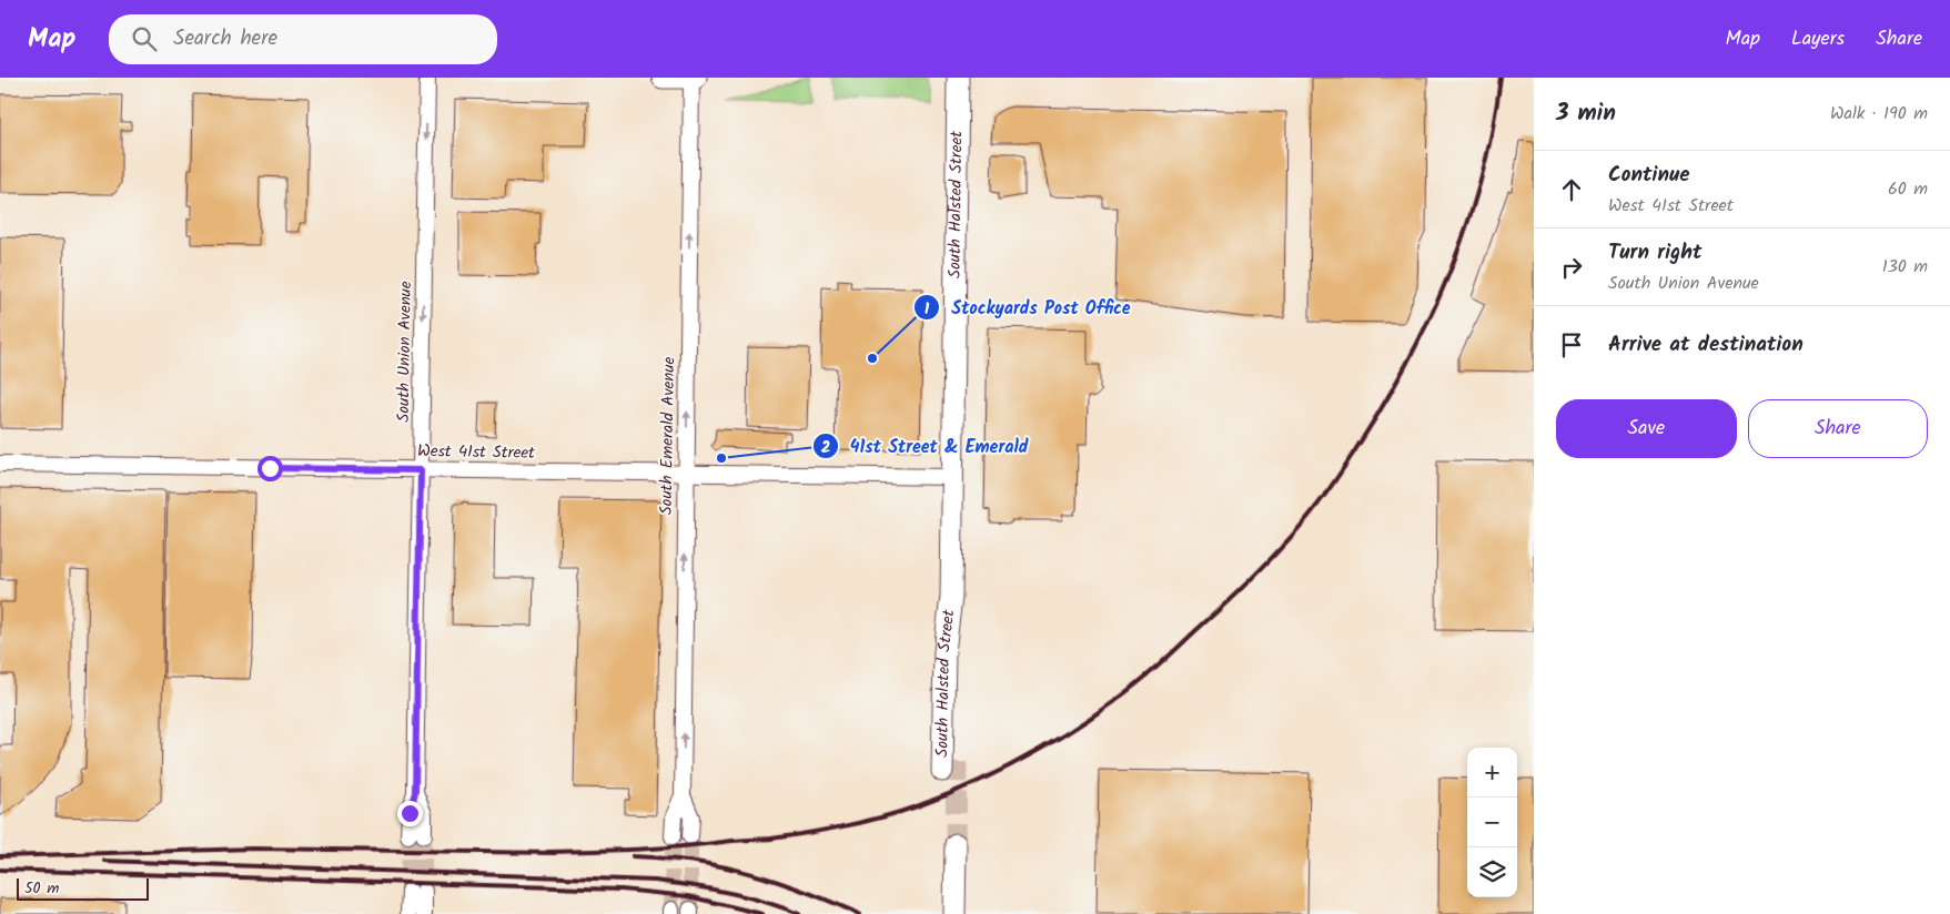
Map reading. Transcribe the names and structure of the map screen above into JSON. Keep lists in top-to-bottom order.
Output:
{
  "streets": {
    "main road": ["South Halsted Street"],
    "street": ["South Union Avenue", "South Emerald Avenue", "West 41st Street"]
  },
  "crossings": [
    ["South Halsted Street", "West 41st Street"],
    ["South Union Avenue", "West 41st Street"],
    ["South Emerald Avenue", "West 41st Street"]
  ],
  "one_way": ["South Union Avenue", "South Emerald Avenue"],
  "places": ["Stockyards Post Office", "41st Street & Emerald"],
  "scale_bar": "50 m",
  "page": {
    "header": "Map",
    "search": "Search here",
    "nav": ["Map", "Layers", "Share"],
    "heading": ["3 min", "Walk · 190 m"],
    "list": [
      ["Continue", "West 41st Street", "60 m"],
      ["Turn right", "South Union Avenue", "130 m"],
      "Arrive at destination"
    ],
    "buttons": ["Save", "Share"],
    "map_buttons": ["+", "−"],
    "scale": "50 m"
  }
}
